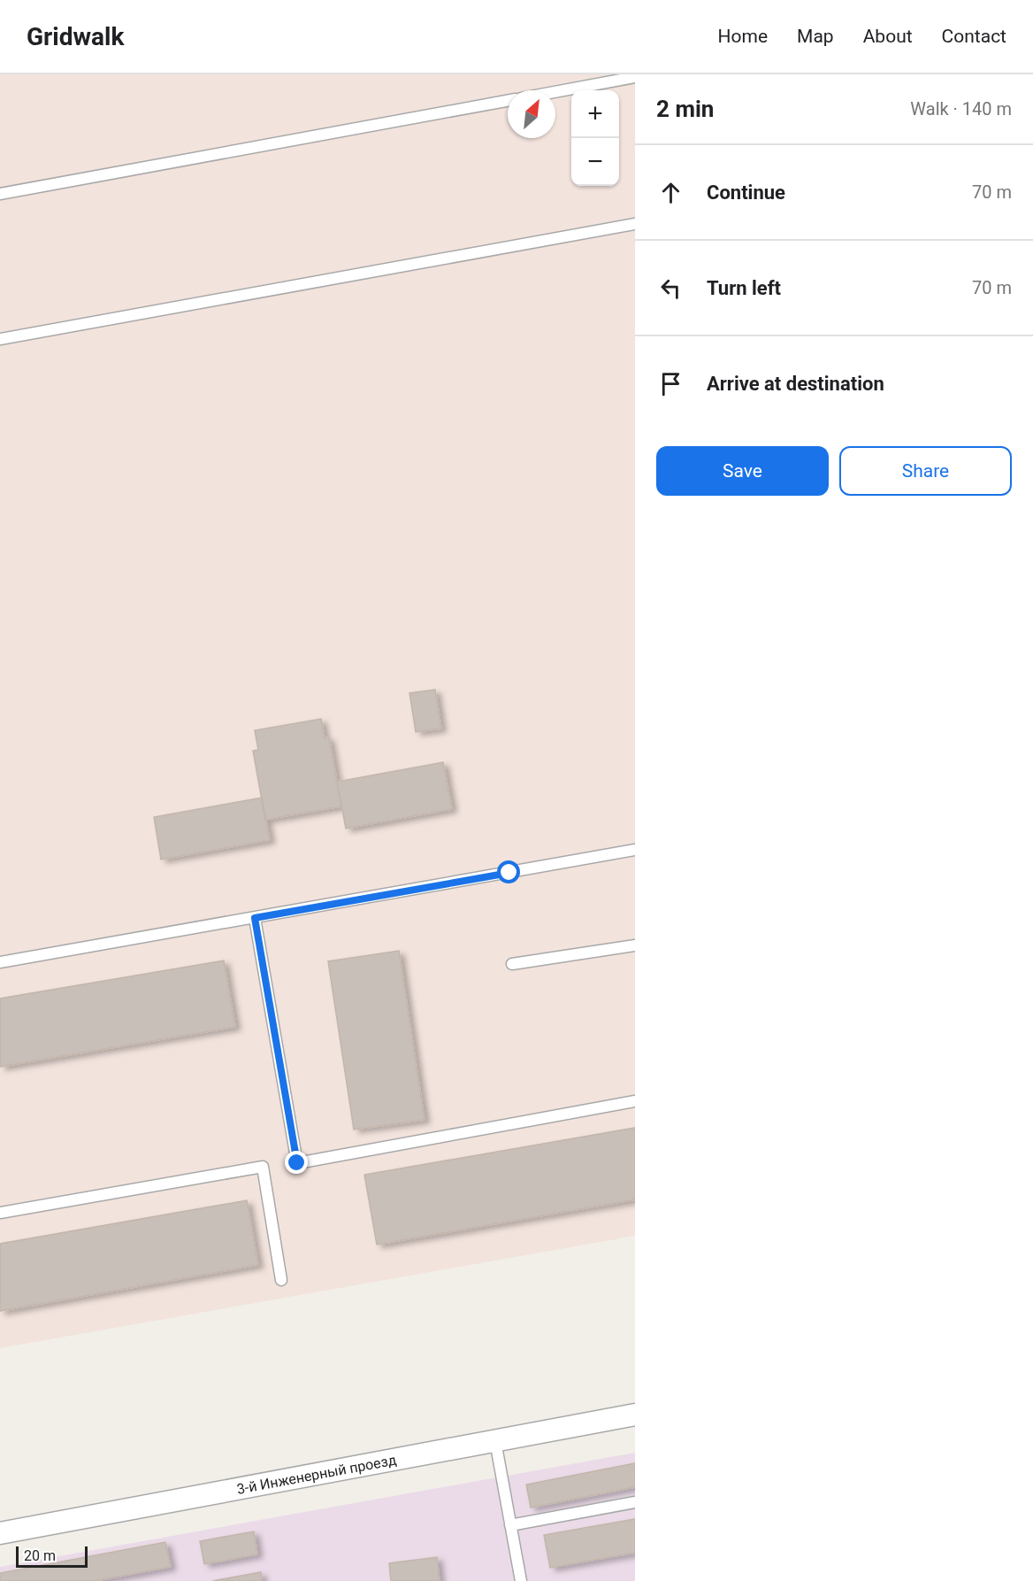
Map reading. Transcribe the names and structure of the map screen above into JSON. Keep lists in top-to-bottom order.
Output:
{
  "streets": {
    "street": ["3-й Инженерный проезд"]
  },
  "scale_bar": "20 m",
  "north": "top right",
  "page": {
    "header": "Gridwalk",
    "nav": [
      "Home",
      "Map",
      "About",
      "Contact"
    ],
    "heading": ["2 min", "Walk · 140 m"],
    "map_buttons": ["+", "−"],
    "list": [
      ["Continue", "70 m"],
      ["Turn left", "70 m"],
      "Arrive at destination"
    ],
    "buttons": ["Save", "Share"],
    "scale": "20 m"
  }
}
